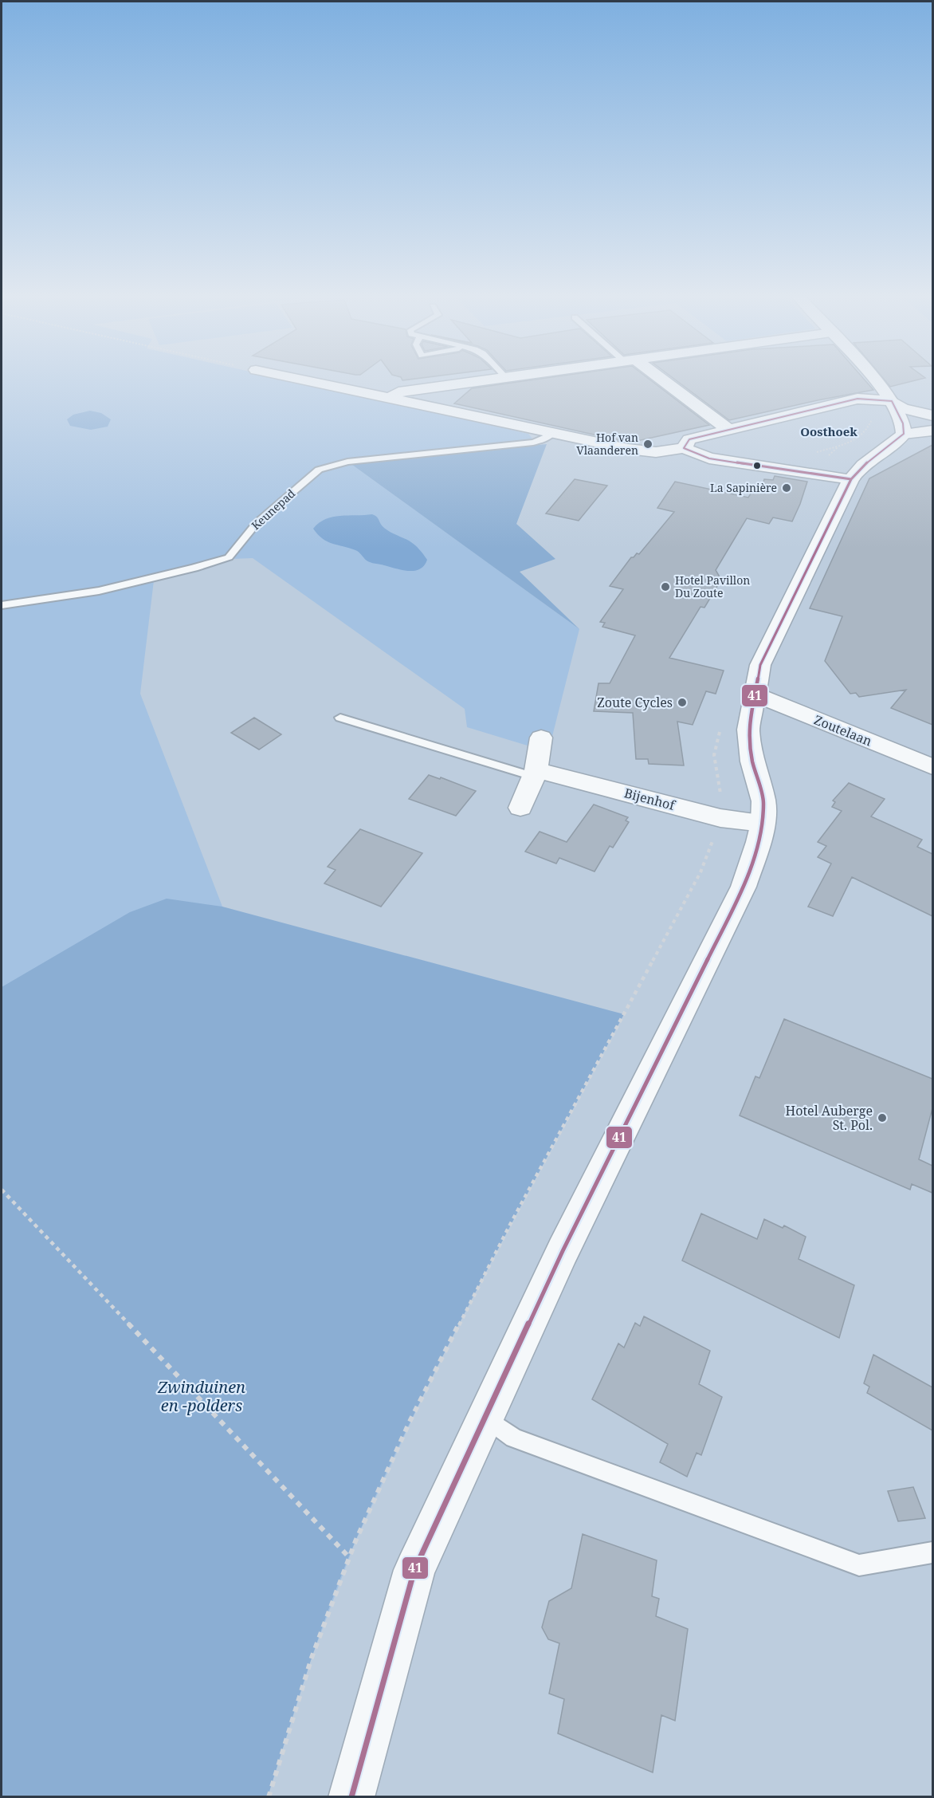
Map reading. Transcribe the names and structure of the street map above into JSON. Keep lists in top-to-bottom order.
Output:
{
  "streets": {
    "street": ["Zoutelaan", "Bijenhof"],
    "lane": ["Keunepad"]
  },
  "districts": ["Oosthoek"],
  "parks": ["Zwinduinen en -polders"],
  "places": [
    "Hof van Vlaanderen",
    "La Sapinière",
    "Hotel Pavillon Du Zoute",
    "Zoute Cycles",
    "Hotel Auberge St. Pol."
  ],
  "lines": ["transit line 41"]
}
